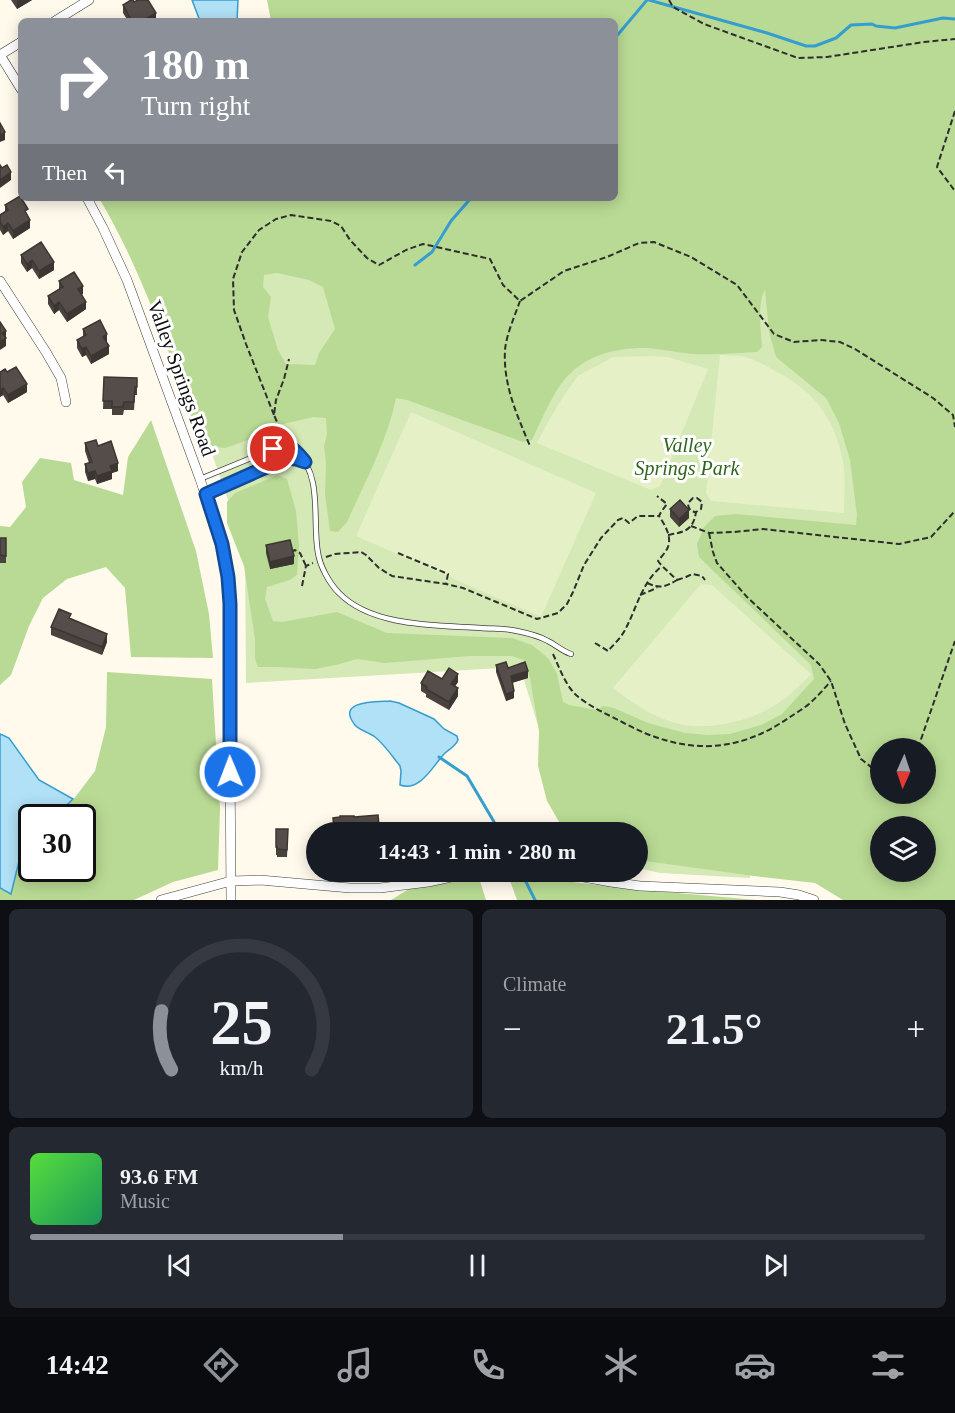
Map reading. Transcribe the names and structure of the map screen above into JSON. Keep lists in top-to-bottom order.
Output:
{
  "streets": {
    "street": ["Valley Springs Road"]
  },
  "parks": ["Valley Springs Park"],
  "north": "bottom",
  "page": {
    "turn": ["180 m", "Turn right"],
    "then": "Then",
    "limit": "30",
    "trip": "14:43 · 1 min · 280 m",
    "tile": "Climate",
    "heat": ["−", "21.5°", "+"],
    "song": ["93.6 FM", "Music"],
    "tabs": "14:42",
    "gauge": ["25", "km/h"]
  }
}
